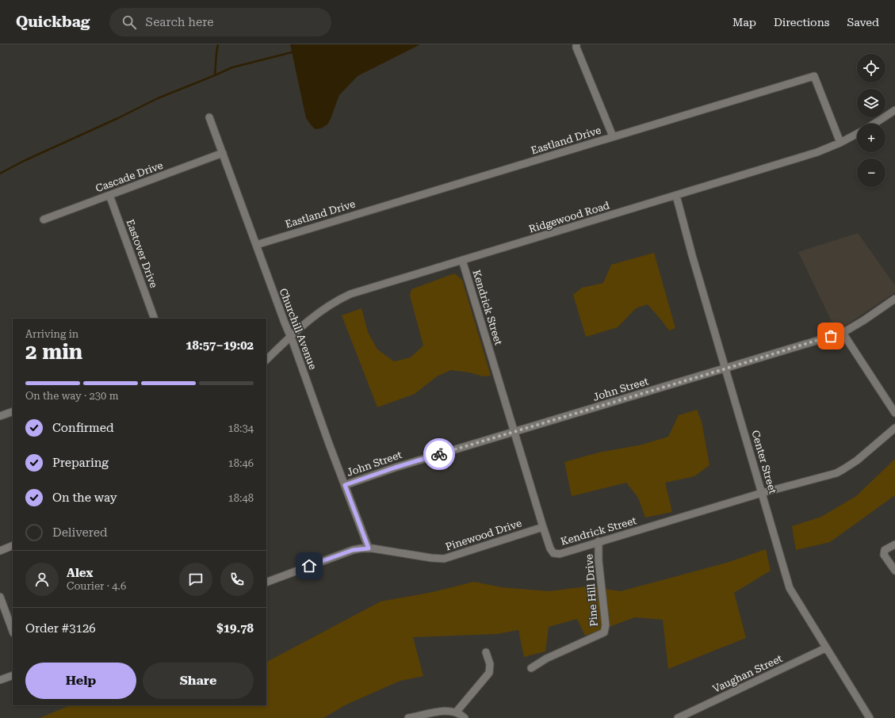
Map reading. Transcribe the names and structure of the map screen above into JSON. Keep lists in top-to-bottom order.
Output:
{
  "streets": {
    "street": [
      "Eastland Drive",
      "Cascade Drive",
      "Ridgewood Road",
      "Eastover Drive",
      "Kendrick Street",
      "Churchill Avenue",
      "John Street",
      "Center Street",
      "Pinewood Drive",
      "Pine Hill Drive",
      "Vaughan Street"
    ]
  },
  "crossings": [
    ["Eastland Drive", "Ridgewood Road"],
    ["Eastland Drive", "Churchill Avenue"],
    ["Cascade Drive", "Eastover Drive"],
    ["Cascade Drive", "Churchill Avenue"],
    ["Ridgewood Road", "Kendrick Street"],
    ["Ridgewood Road", "Churchill Avenue"],
    ["Ridgewood Road", "Center Street"],
    ["Kendrick Street", "John Street"],
    ["Kendrick Street", "Center Street"],
    ["Kendrick Street", "Pinewood Drive"],
    ["Kendrick Street", "Pine Hill Drive"],
    ["Churchill Avenue", "John Street"],
    ["Churchill Avenue", "Pinewood Drive"],
    ["John Street", "Center Street"],
    ["Center Street", "Vaughan Street"]
  ],
  "page": {
    "header": "Quickbag",
    "search": "Search here",
    "nav": ["Map", "Directions", "Saved"],
    "map_buttons": ["+", "−"],
    "heading": ["2 min", "Arriving in", "18:57–19:02"],
    "panel": [
      "Alex",
      "Courier · 4.6",
      "Order #3126",
      "$19.78"
    ],
    "bar": "On the way · 230 m",
    "list": [
      ["Confirmed", "18:34"],
      ["Preparing", "18:46"],
      ["On the way", "18:48"],
      "Delivered"
    ],
    "buttons": ["Help", "Share"]
  }
}
